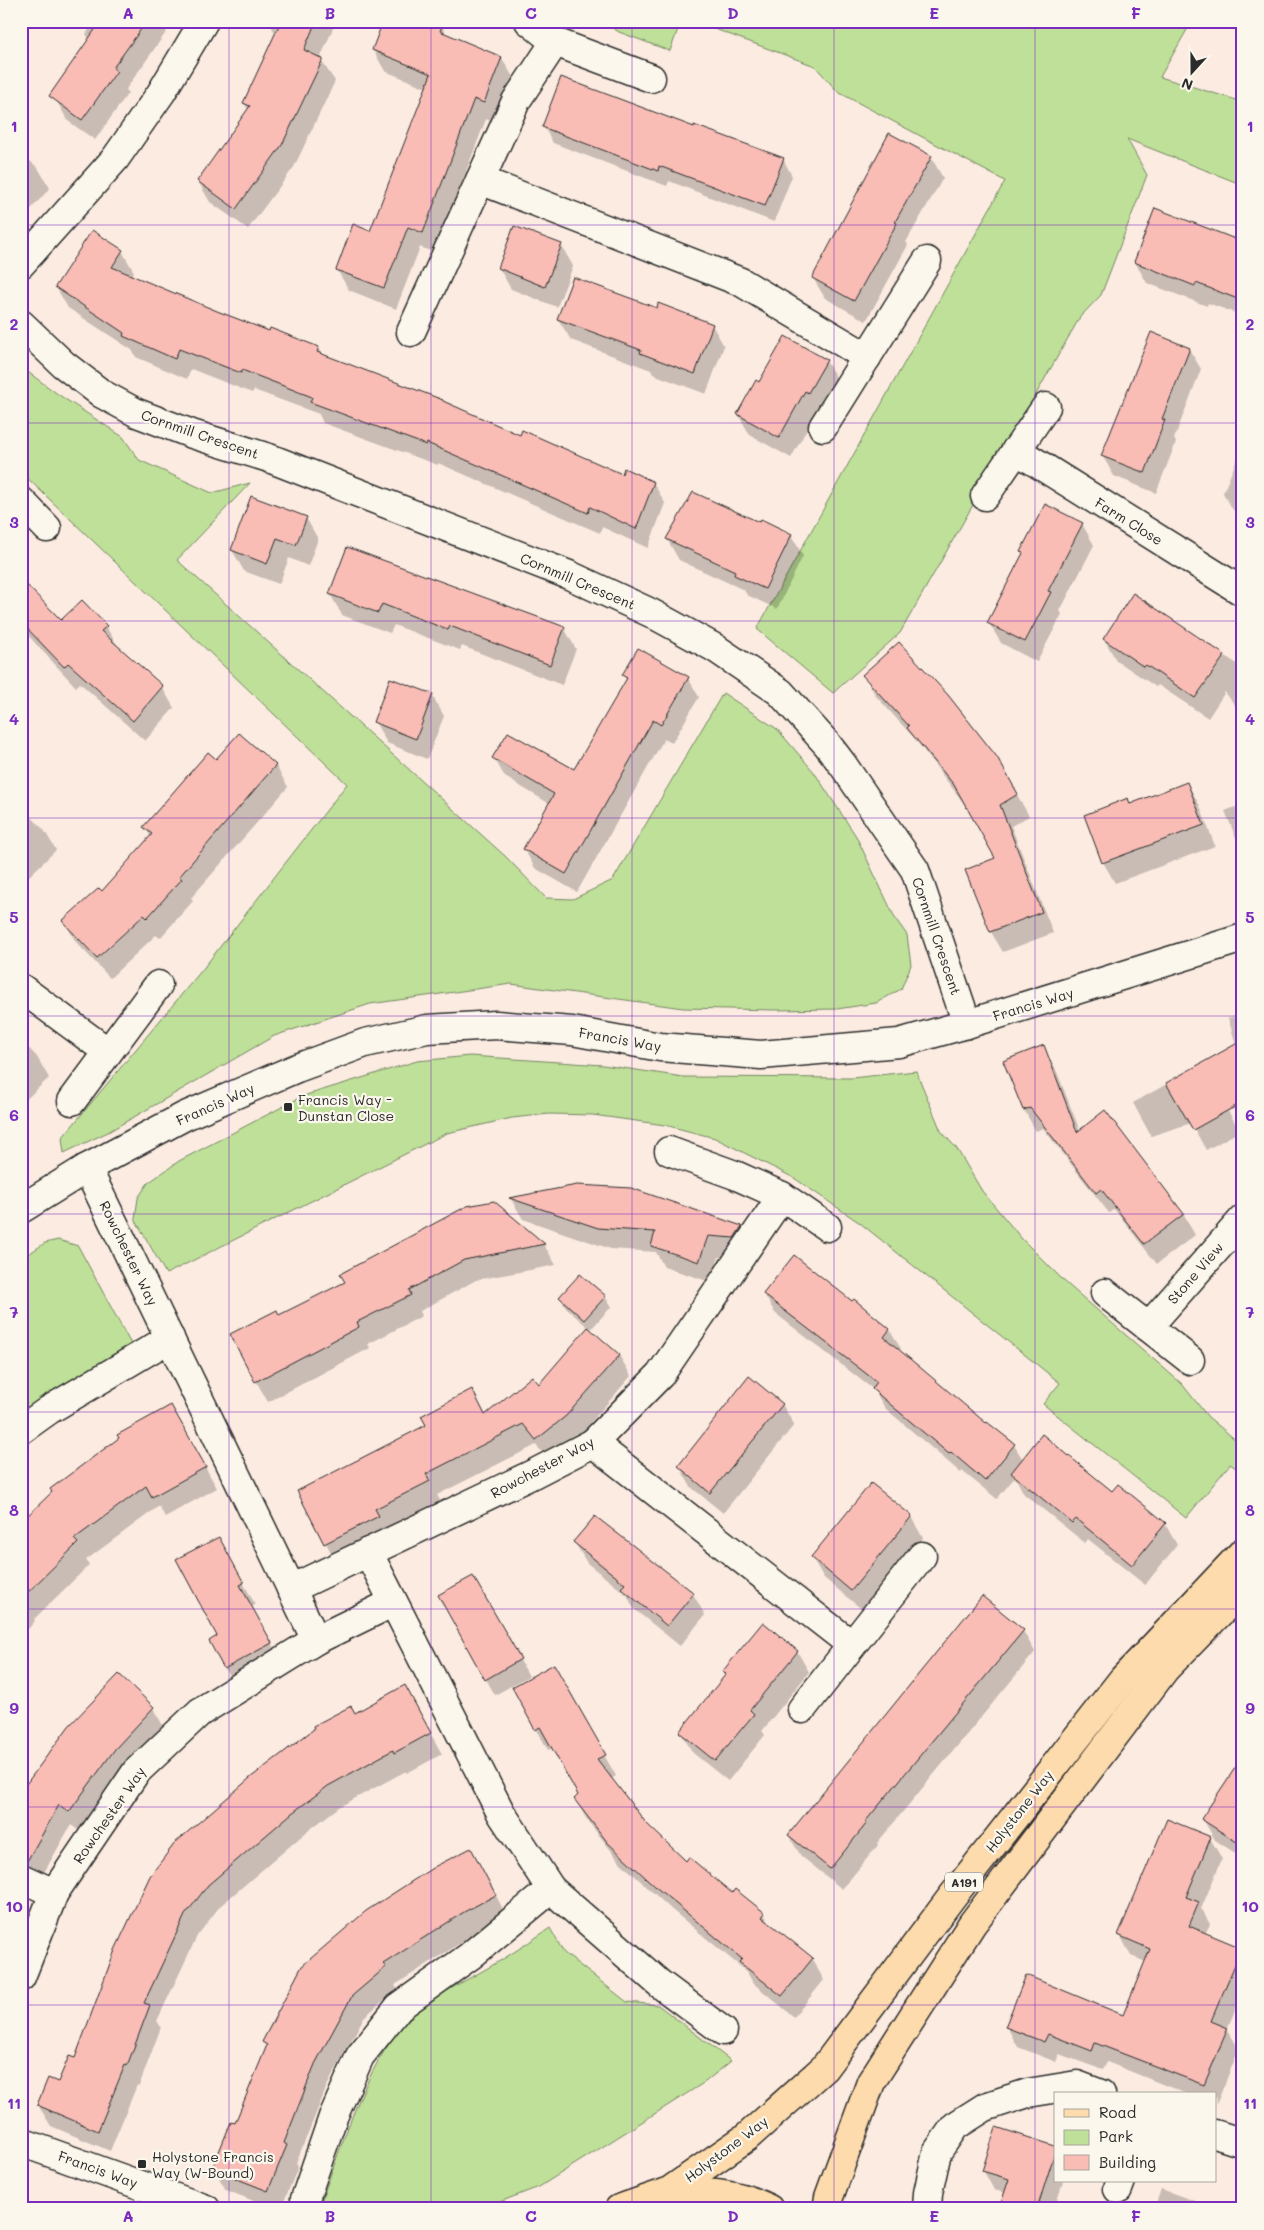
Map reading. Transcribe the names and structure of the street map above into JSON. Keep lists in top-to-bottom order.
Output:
{
  "streets": {
    "main road": ["Holystone Way", "A191"],
    "street": [
      "Cornmill Crescent",
      "Farm Close",
      "Francis Way",
      "Rowchester Way",
      "Stone View"
    ]
  },
  "crossings": [
    ["Cornmill Crescent", "Francis Way"],
    ["Francis Way", "Rowchester Way"]
  ],
  "places": {
    "transit": ["Francis Way - Dunstan Close", "Holystone Francis Way (W-Bound)"]
  },
  "legend": ["Road", "Park", "Building"],
  "north": "bottom",
  "grid": {
    "columns": [
      "A",
      "B",
      "C",
      "D",
      "E",
      "F"
    ],
    "rows": [
      "1",
      "2",
      "3",
      "4",
      "5",
      "6",
      "7",
      "8",
      "9",
      "10",
      "11"
    ]
  }
}
